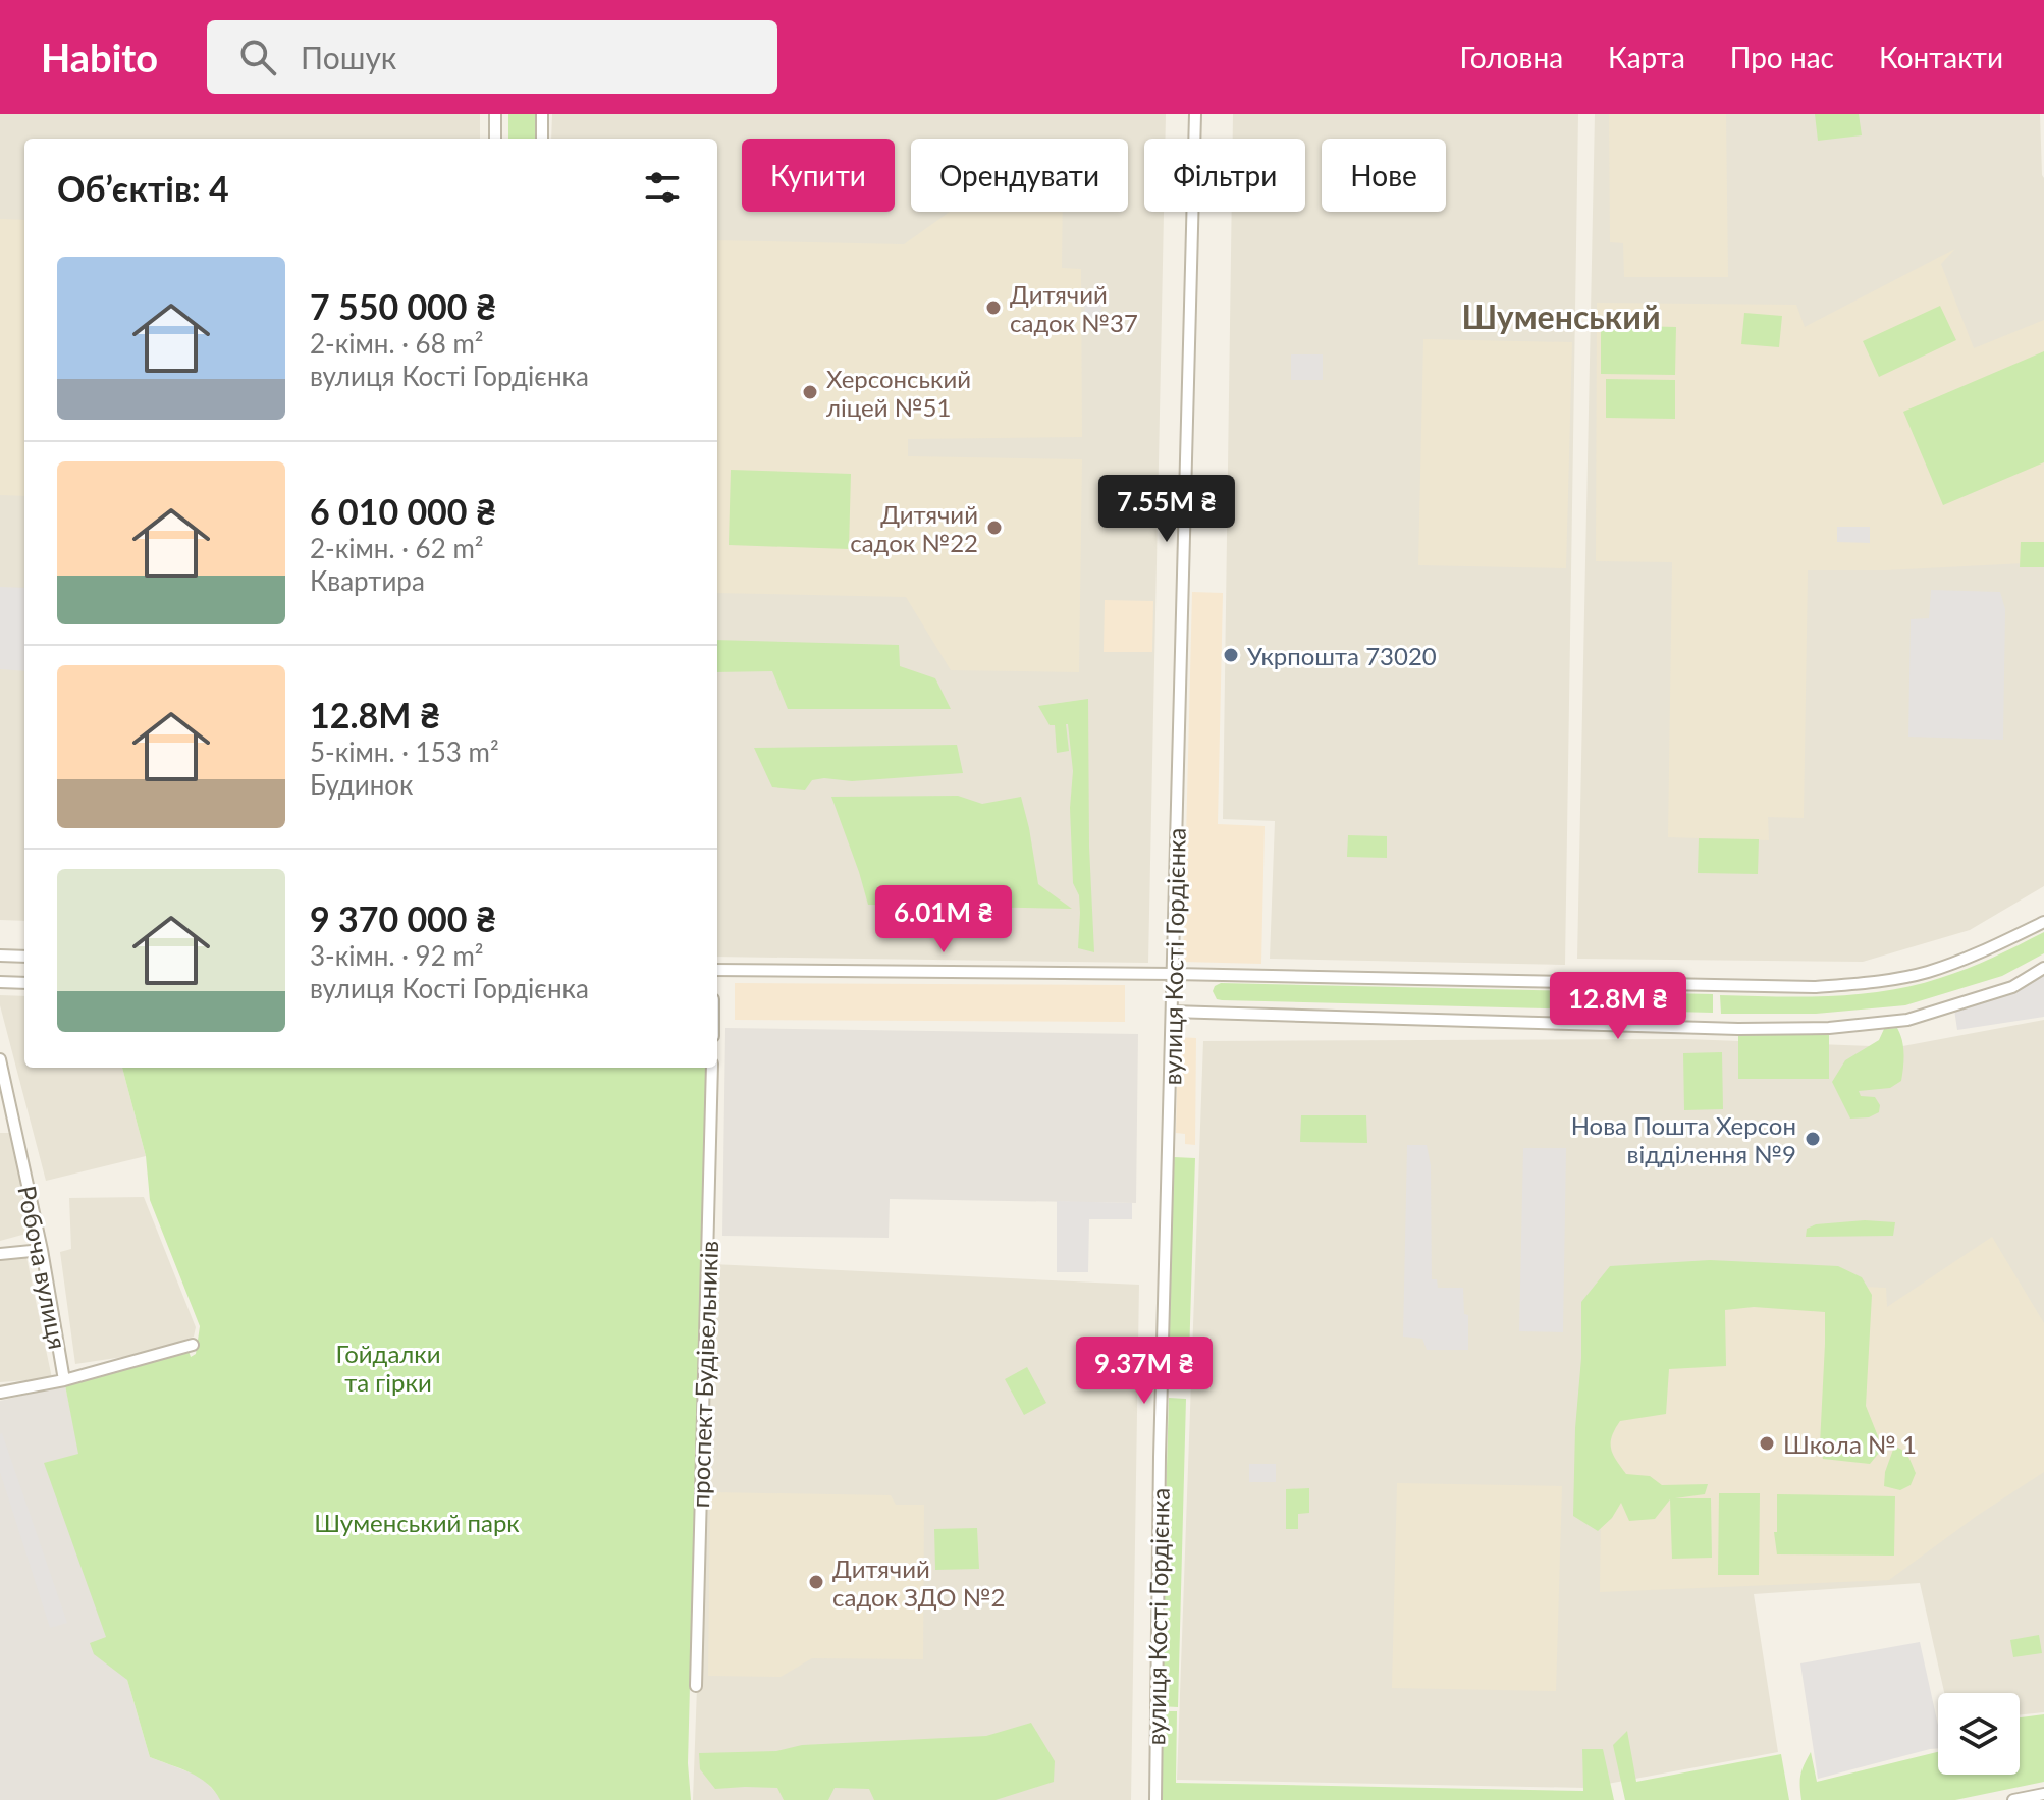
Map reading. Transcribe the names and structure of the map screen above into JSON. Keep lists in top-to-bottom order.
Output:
{
  "streets": {
    "street": ["вулиця Кості Гордієнка", "Робоча вулиця", "проспект Будівельників"]
  },
  "districts": ["Шуменський"],
  "parks": ["Гойдалки та гірки", "Шуменський парк"],
  "places": [
    "Дитячий садок №37",
    "Херсонський ліцей №51",
    "Дитячий садок №22",
    "Укрпошта 73020",
    "Нова Пошта Херсон відділення №9",
    "Школа № 1",
    "Дитячий садок ЗДО №2"
  ],
  "page": {
    "header": "Habito",
    "search": "Пошук",
    "nav": [
      "Головна",
      "Карта",
      "Про нас",
      "Контакти"
    ],
    "chip": [
      "Купити",
      "Орендувати",
      "Фільтри",
      "Нове"
    ],
    "heading": "Об’єктів: 4",
    "list": [
      {
        "name": "7 550 000 ₴",
        "note": "2-кімн. · 68 m² · вулиця Кості Гордієнка"
      },
      {
        "name": "6 010 000 ₴",
        "note": "2-кімн. · 62 m² · Квартира"
      },
      {
        "name": "12.8M ₴",
        "note": "5-кімн. · 153 m² · Будинок"
      },
      {
        "name": "9 370 000 ₴",
        "note": "3-кімн. · 92 m² · вулиця Кості Гордієнка"
      }
    ],
    "price": [
      "7.55M ₴",
      "6.01M ₴",
      "12.8M ₴",
      "9.37M ₴"
    ]
  }
}
